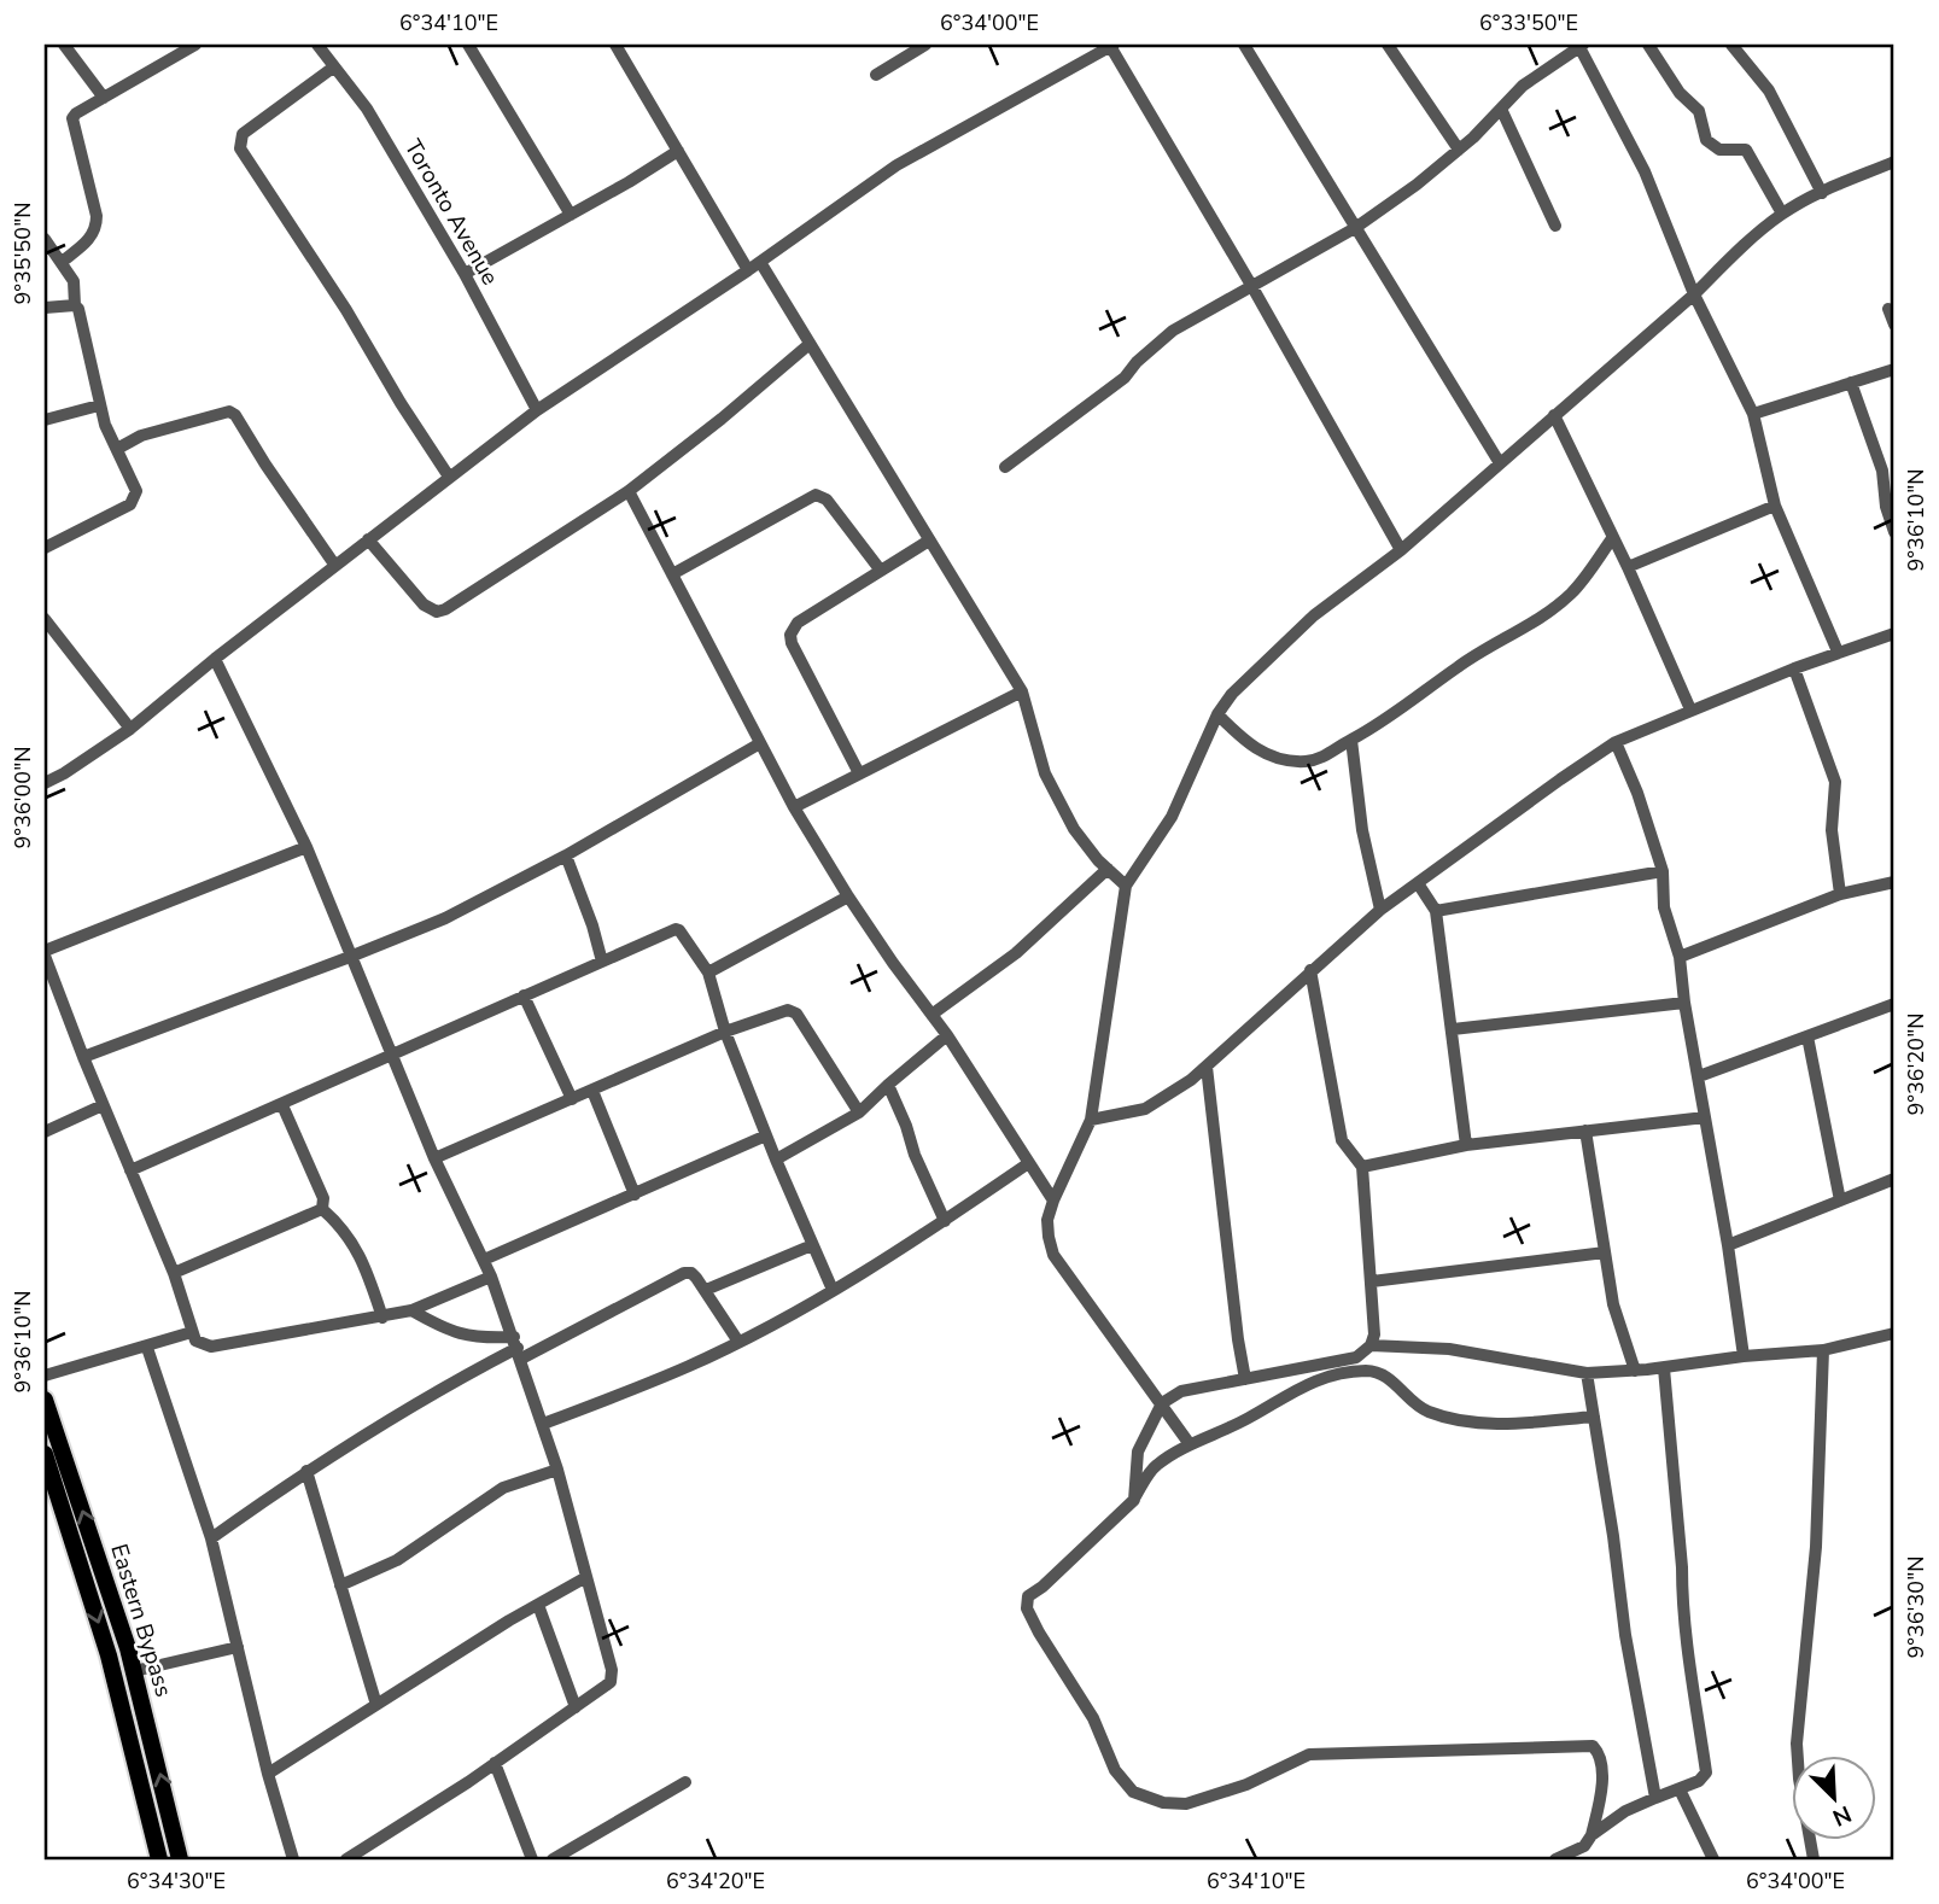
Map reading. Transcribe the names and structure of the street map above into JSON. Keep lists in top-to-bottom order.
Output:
{
  "streets": {
    "main road": ["Eastern Bypass"],
    "street": ["Toronto Avenue"]
  },
  "north": "bottom right",
  "coordinates": [
    "6°34'10\"E",
    "6°34'00\"E",
    "6°33'50\"E",
    "9°35'50\"N",
    "9°36'10\"N",
    "9°36'00\"N",
    "9°36'20\"N",
    "9°36'30\"N",
    "6°34'30\"E",
    "6°34'20\"E"
  ]
}
